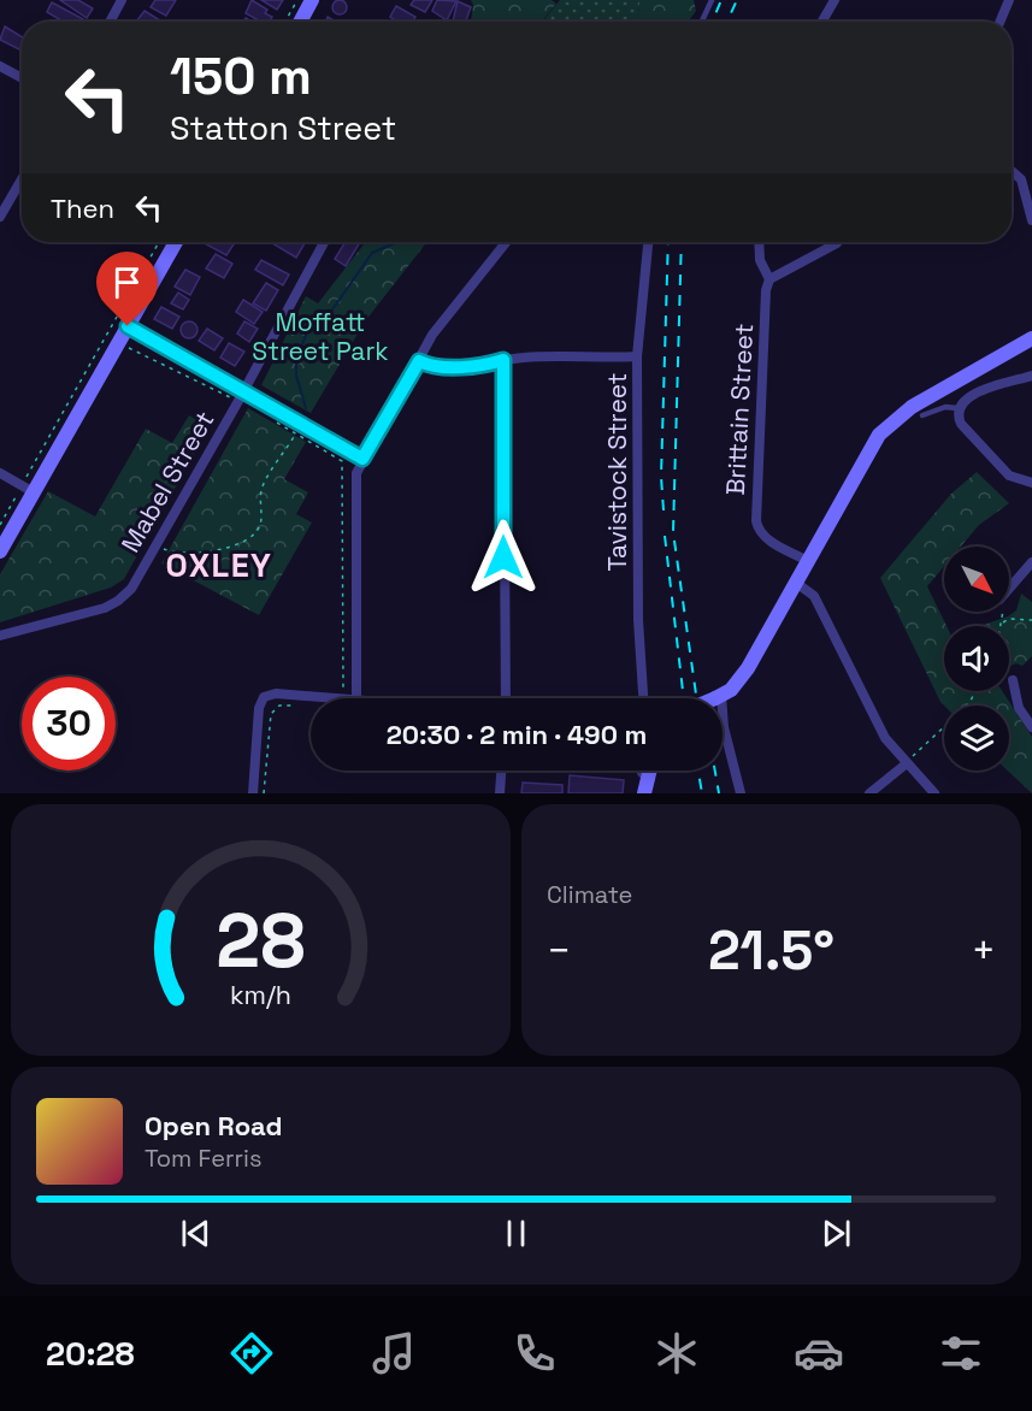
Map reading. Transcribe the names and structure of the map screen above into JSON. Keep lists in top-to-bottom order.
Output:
{
  "streets": {
    "street": ["Brittain Street", "Tavistock Street", "Mabel Street"]
  },
  "districts": ["OXLEY"],
  "parks": ["Moffatt Street Park"],
  "north": "bottom right",
  "page": {
    "turn": ["150 m", "Statton Street"],
    "then": "Then",
    "limit": "30",
    "trip": "20:30 · 2 min · 490 m",
    "tile": "Climate",
    "heat": ["−", "21.5°", "+"],
    "song": ["Open Road", "Tom Ferris"],
    "tabs": "20:28",
    "gauge": ["28", "km/h"]
  }
}
